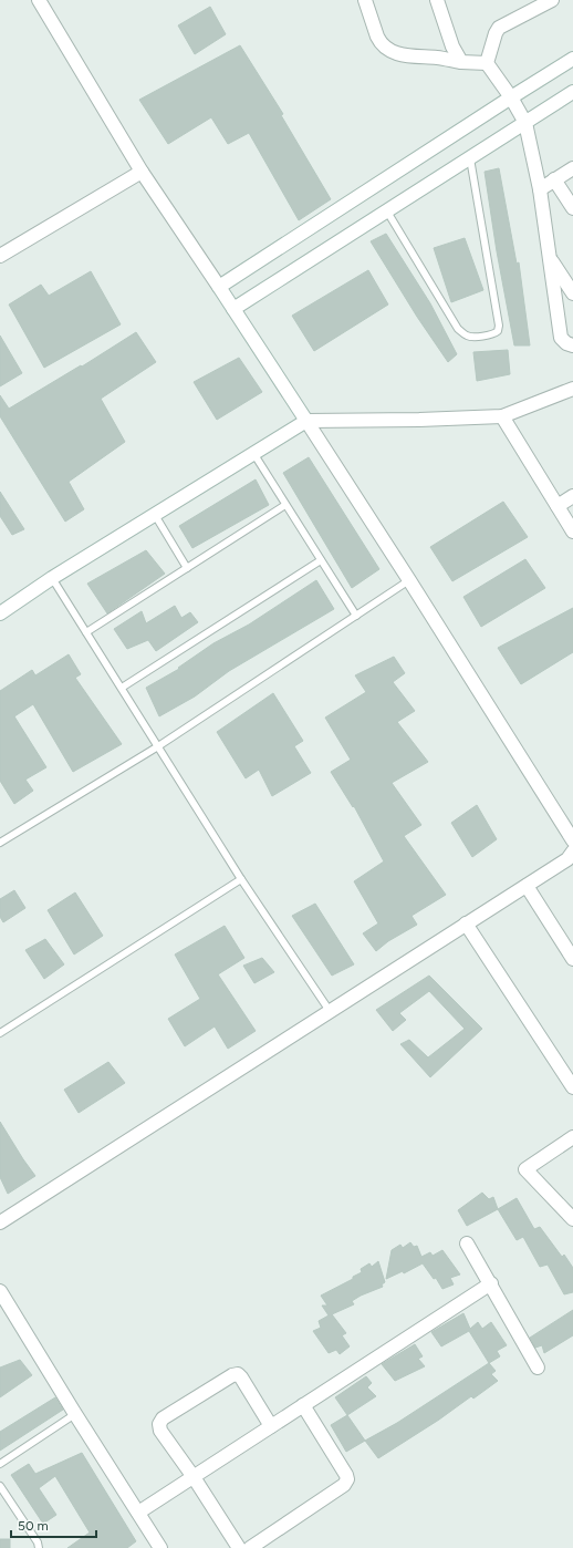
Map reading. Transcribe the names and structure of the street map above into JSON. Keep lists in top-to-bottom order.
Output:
{
  "scale_bar": "50 m"
}
